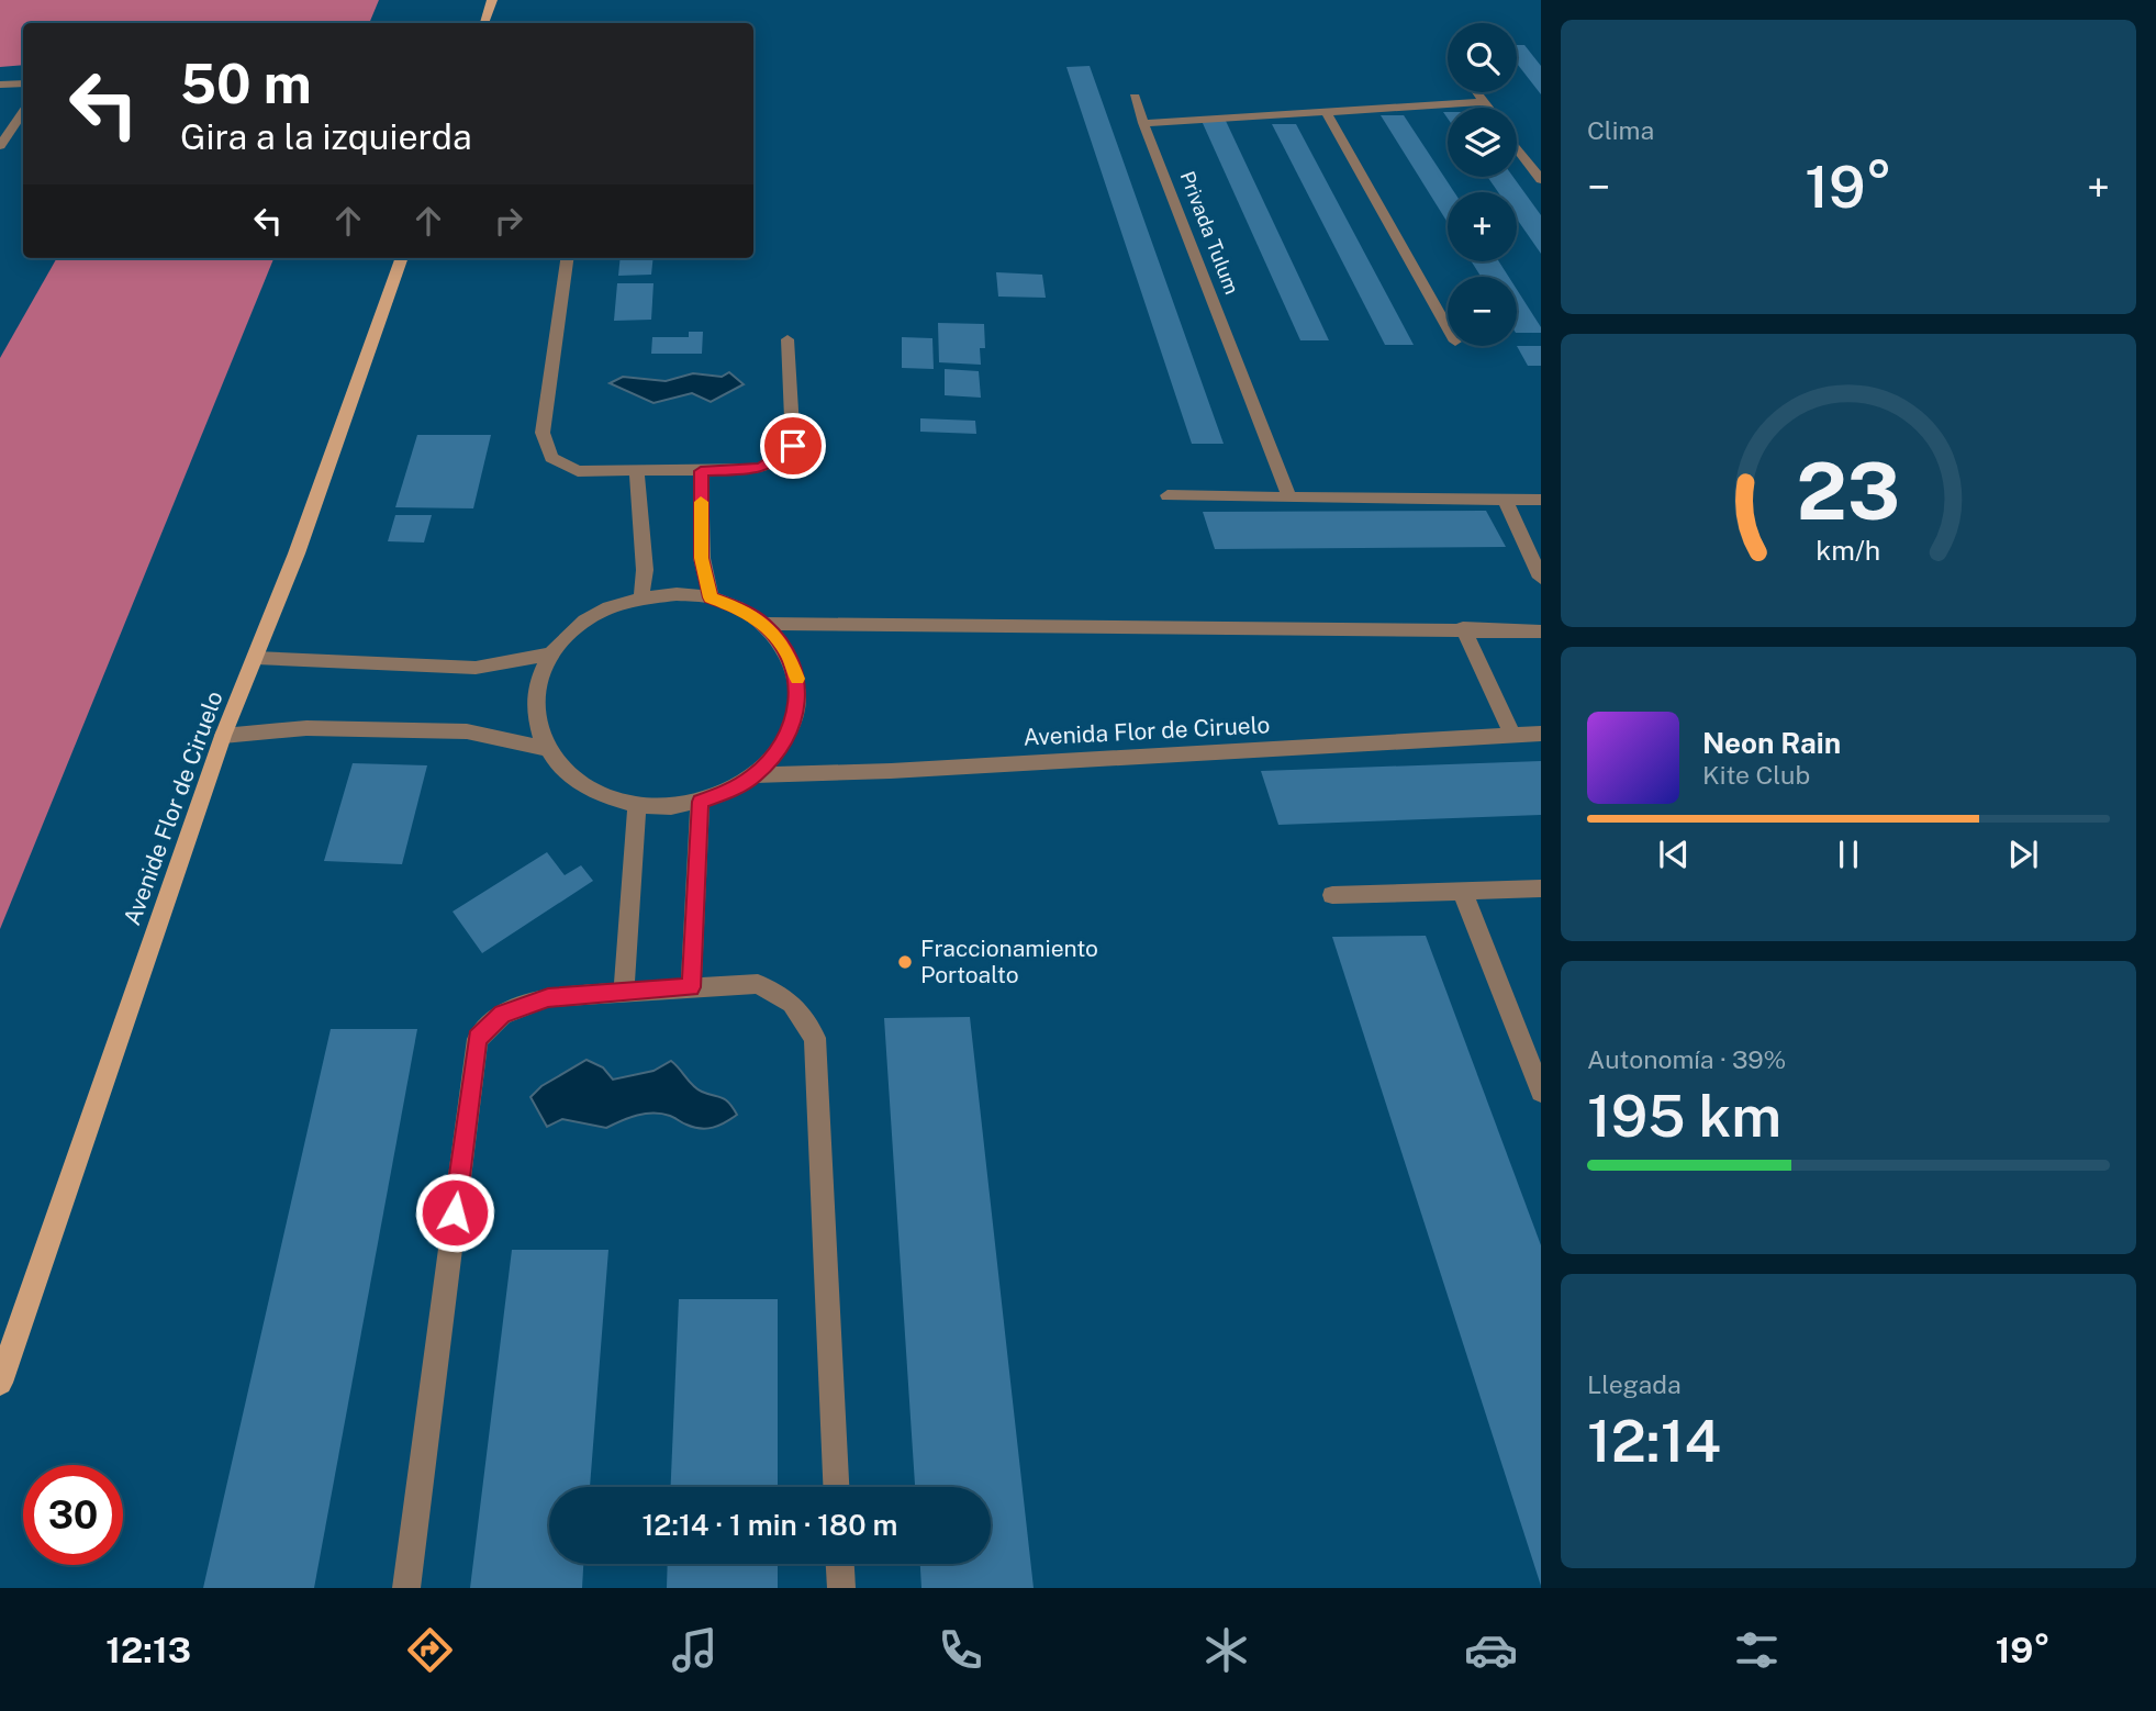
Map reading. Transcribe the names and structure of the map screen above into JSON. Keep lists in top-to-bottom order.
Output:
{
  "streets": {
    "main road": ["Avenide Flor de Ciruelo"],
    "street": ["Privada Tulum", "Avenida Flor de Ciruelo"]
  },
  "places": ["Fraccionamiento Portoalto"],
  "page": {
    "tile": [
      "Clima",
      ["Autonomía · 39%", "195 km"],
      ["Llegada", "12:14"]
    ],
    "map_buttons": ["+", "−"],
    "turn": ["50 m", "Gira a la izquierda"],
    "heat": ["−", "19°", "+"],
    "song": ["Neon Rain", "Kite Club"],
    "limit": "30",
    "trip": "12:14 · 1 min · 180 m",
    "tabs": ["12:13", "19°"],
    "gauge": ["23", "km/h"]
  }
}
